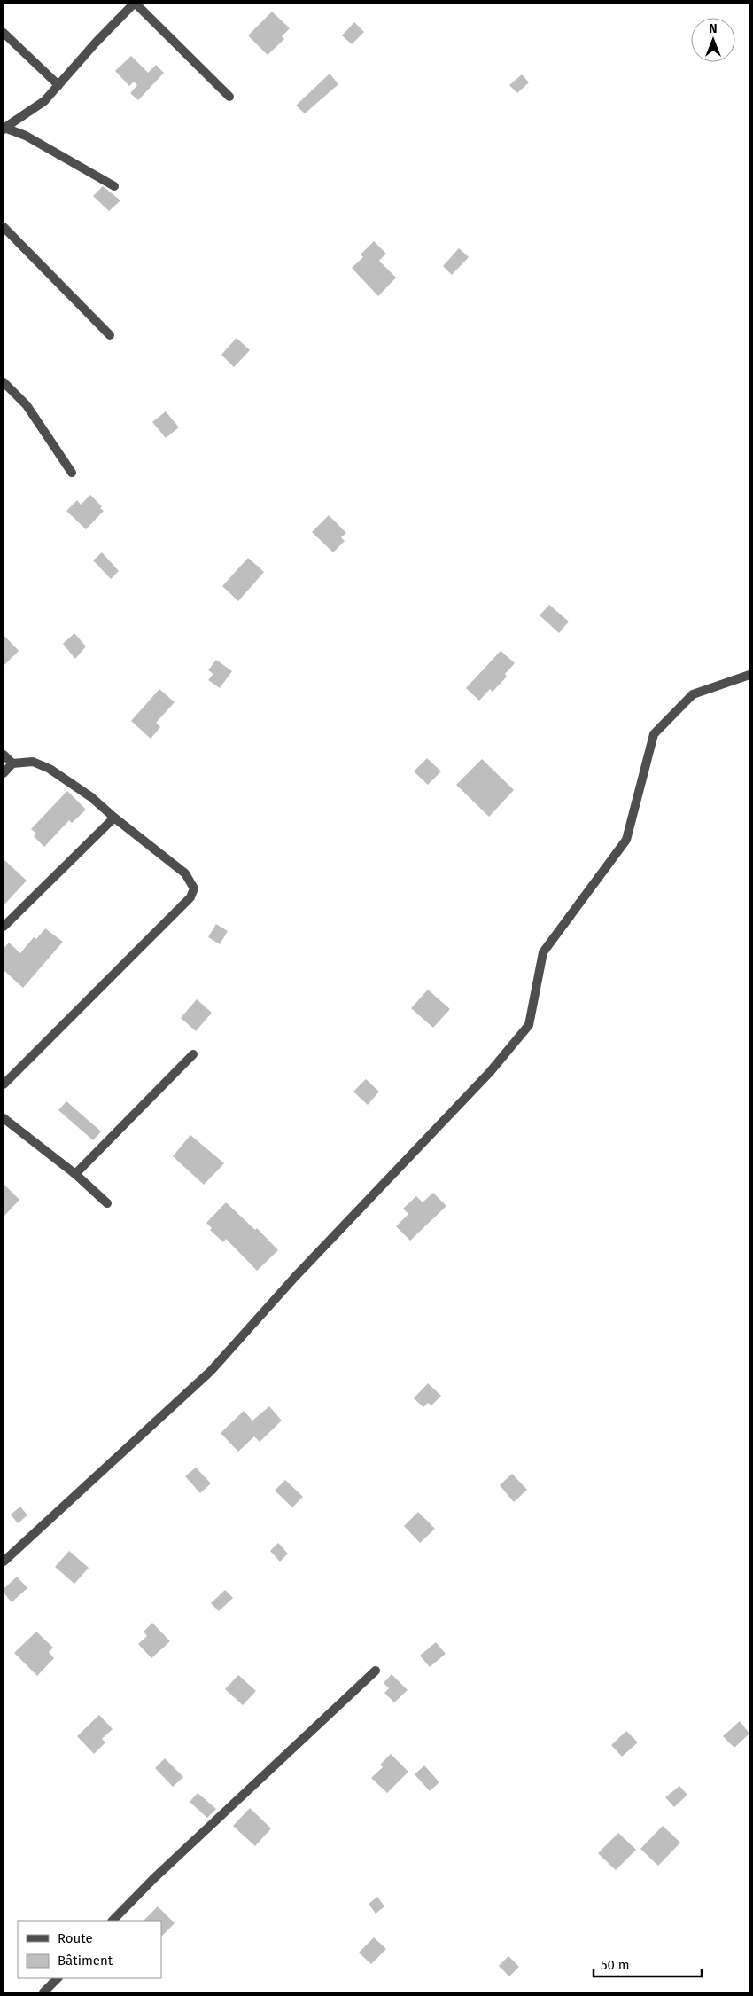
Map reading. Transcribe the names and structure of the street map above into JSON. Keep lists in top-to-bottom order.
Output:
{
  "legend": ["Route", "Bâtiment"],
  "scale_bar": "50 m",
  "north": "top"
}
